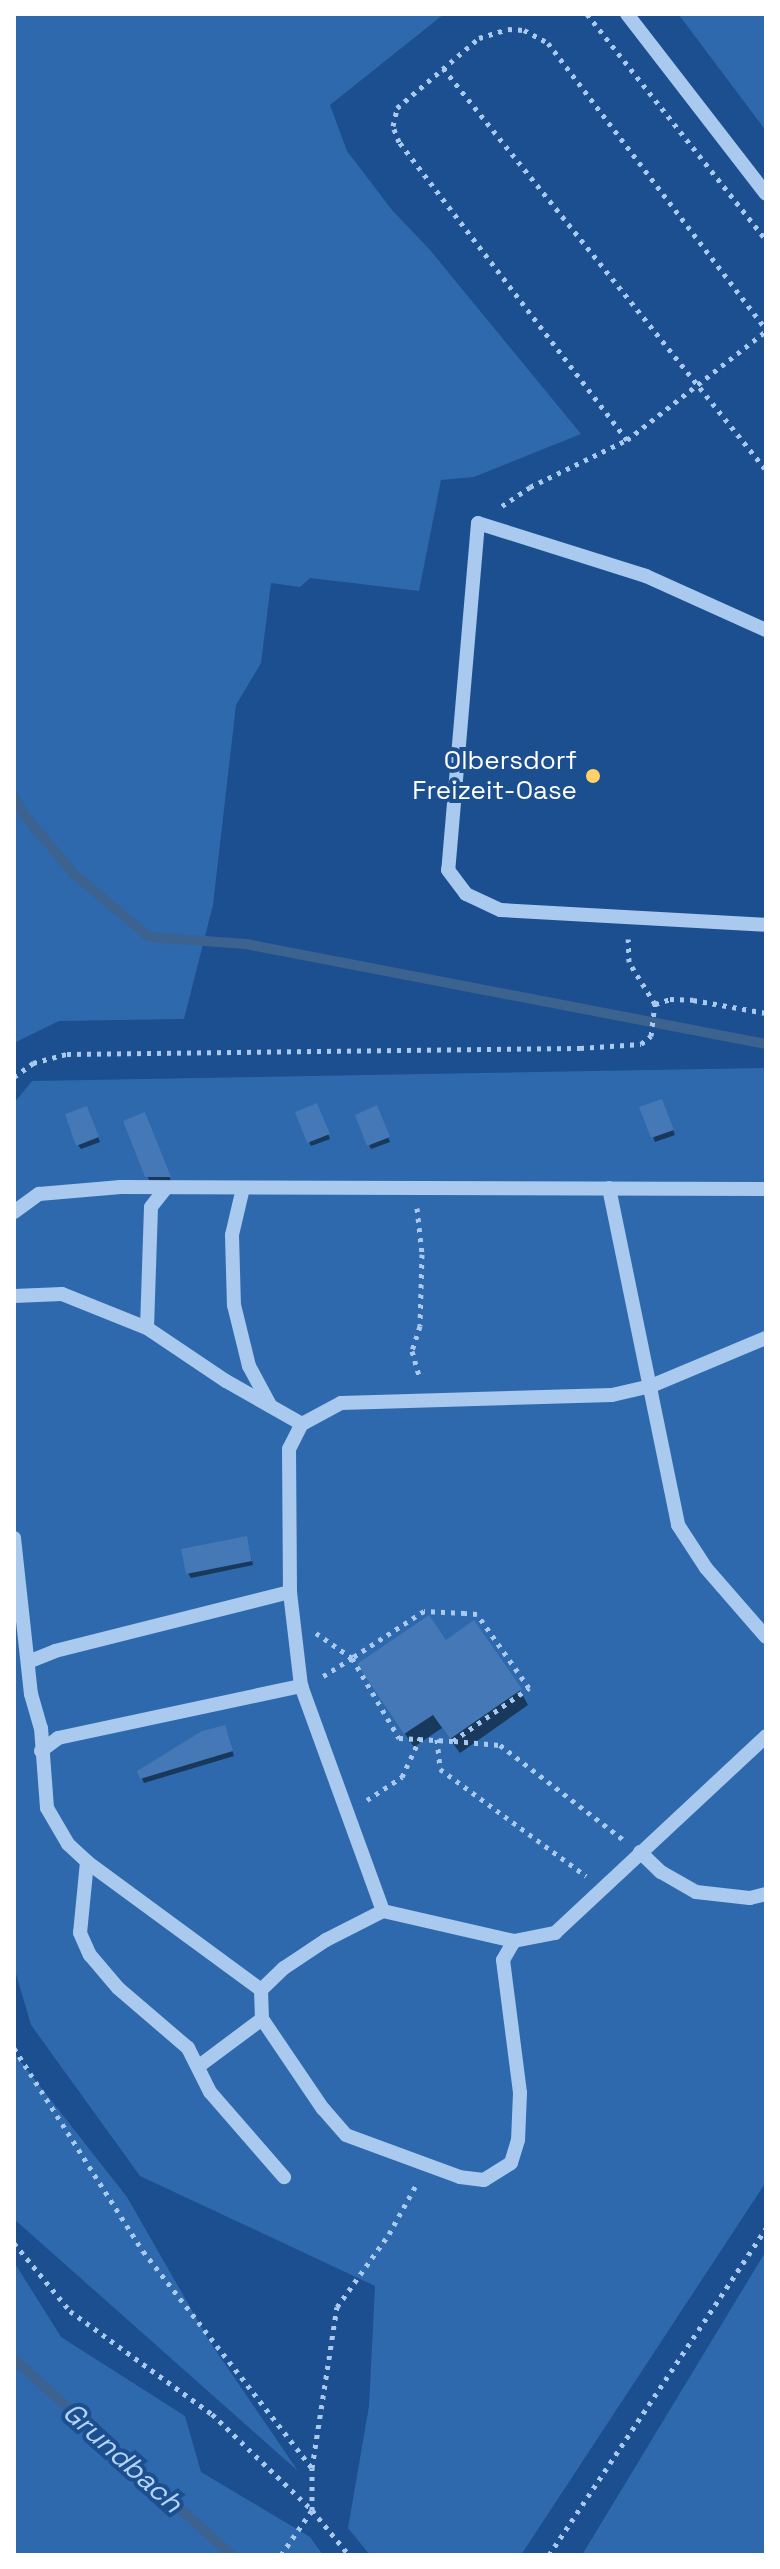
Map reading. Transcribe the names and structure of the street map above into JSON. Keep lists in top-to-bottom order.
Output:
{
  "water": ["Grundbach"],
  "places": ["Olbersdorf Freizeit-Oase"]
}
